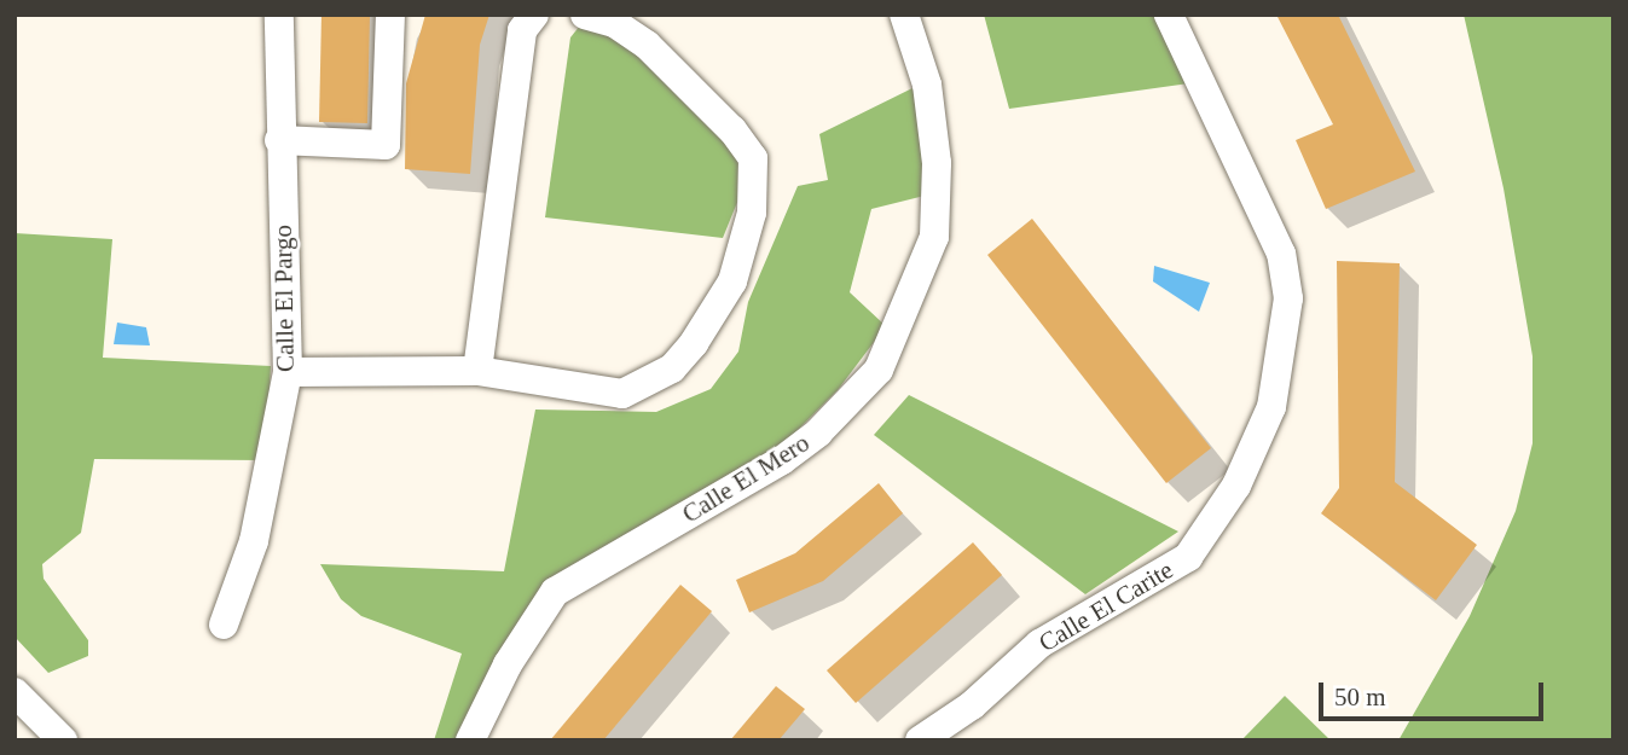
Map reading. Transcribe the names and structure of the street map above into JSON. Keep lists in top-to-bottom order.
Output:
{
  "streets": {
    "street": ["Calle El Pargo", "Calle El Mero", "Calle El Carite"]
  },
  "scale_bar": "50 m"
}
